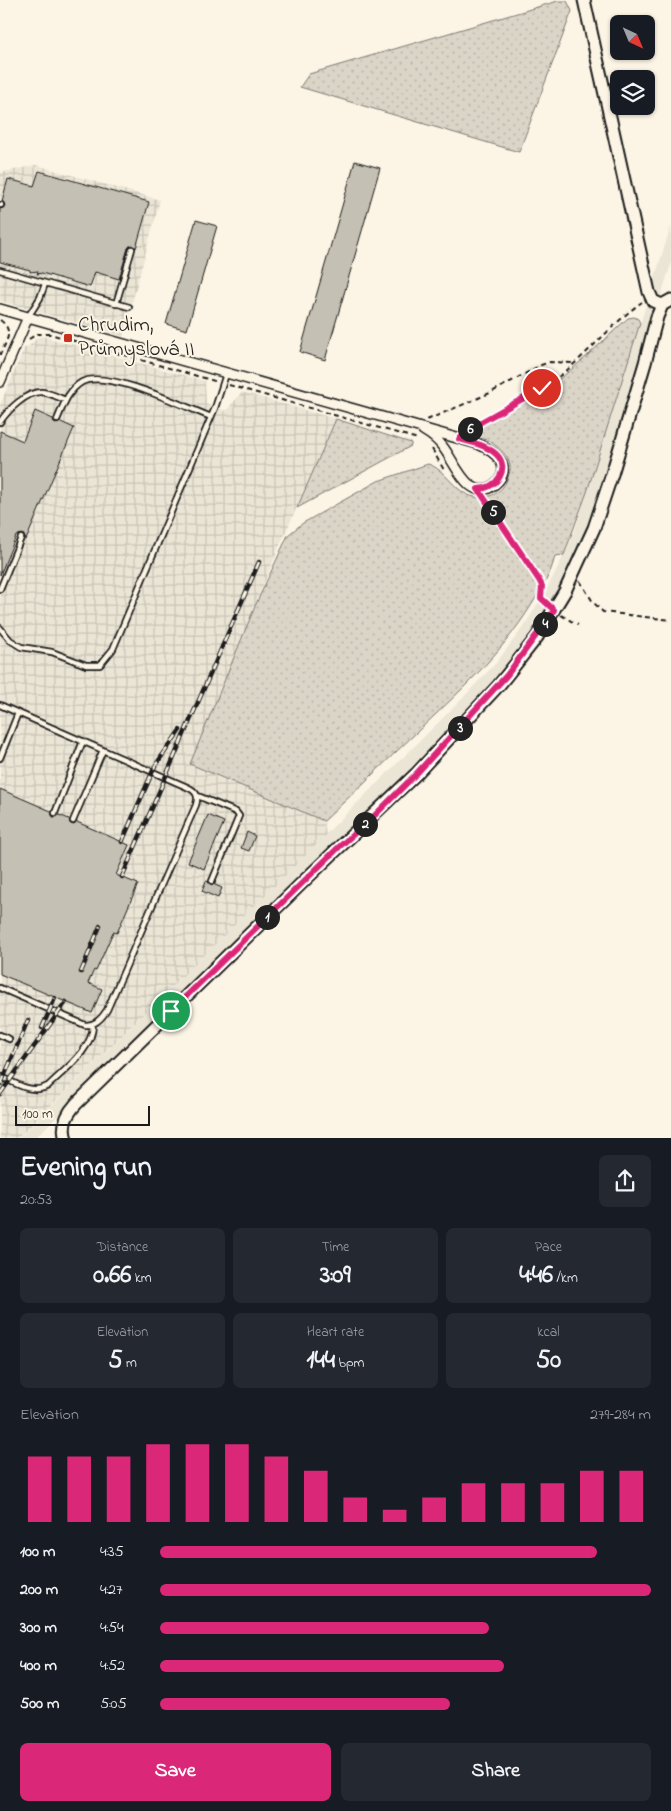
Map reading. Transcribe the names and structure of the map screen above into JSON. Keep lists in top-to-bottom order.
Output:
{
  "places": {
    "transit": ["Chrudim, Průmyslová II"]
  },
  "scale_bar": "100 m",
  "north": "bottom right",
  "page": {
    "pins": [
      "6",
      "5",
      "4",
      "3",
      "2",
      "1"
    ],
    "scale": "100 m",
    "heading": ["Evening run", "20:53"],
    "stats": [
      ["Distance", "0.66 km"],
      ["Time", "3:09"],
      ["Pace", "4:46 /km"],
      ["Elevation", "5 m"],
      ["Heart rate", "144 bpm"],
      ["kcal", "50"]
    ],
    "chart": ["Elevation", "279–284 m"],
    "list": [
      {
        "name": "100 m",
        "note": "4:35"
      },
      {
        "name": "200 m",
        "note": "4:27"
      },
      {
        "name": "300 m",
        "note": "4:54"
      },
      {
        "name": "400 m",
        "note": "4:52"
      },
      {
        "name": "500 m",
        "note": "5:05"
      }
    ],
    "buttons": ["Save", "Share"]
  }
}
